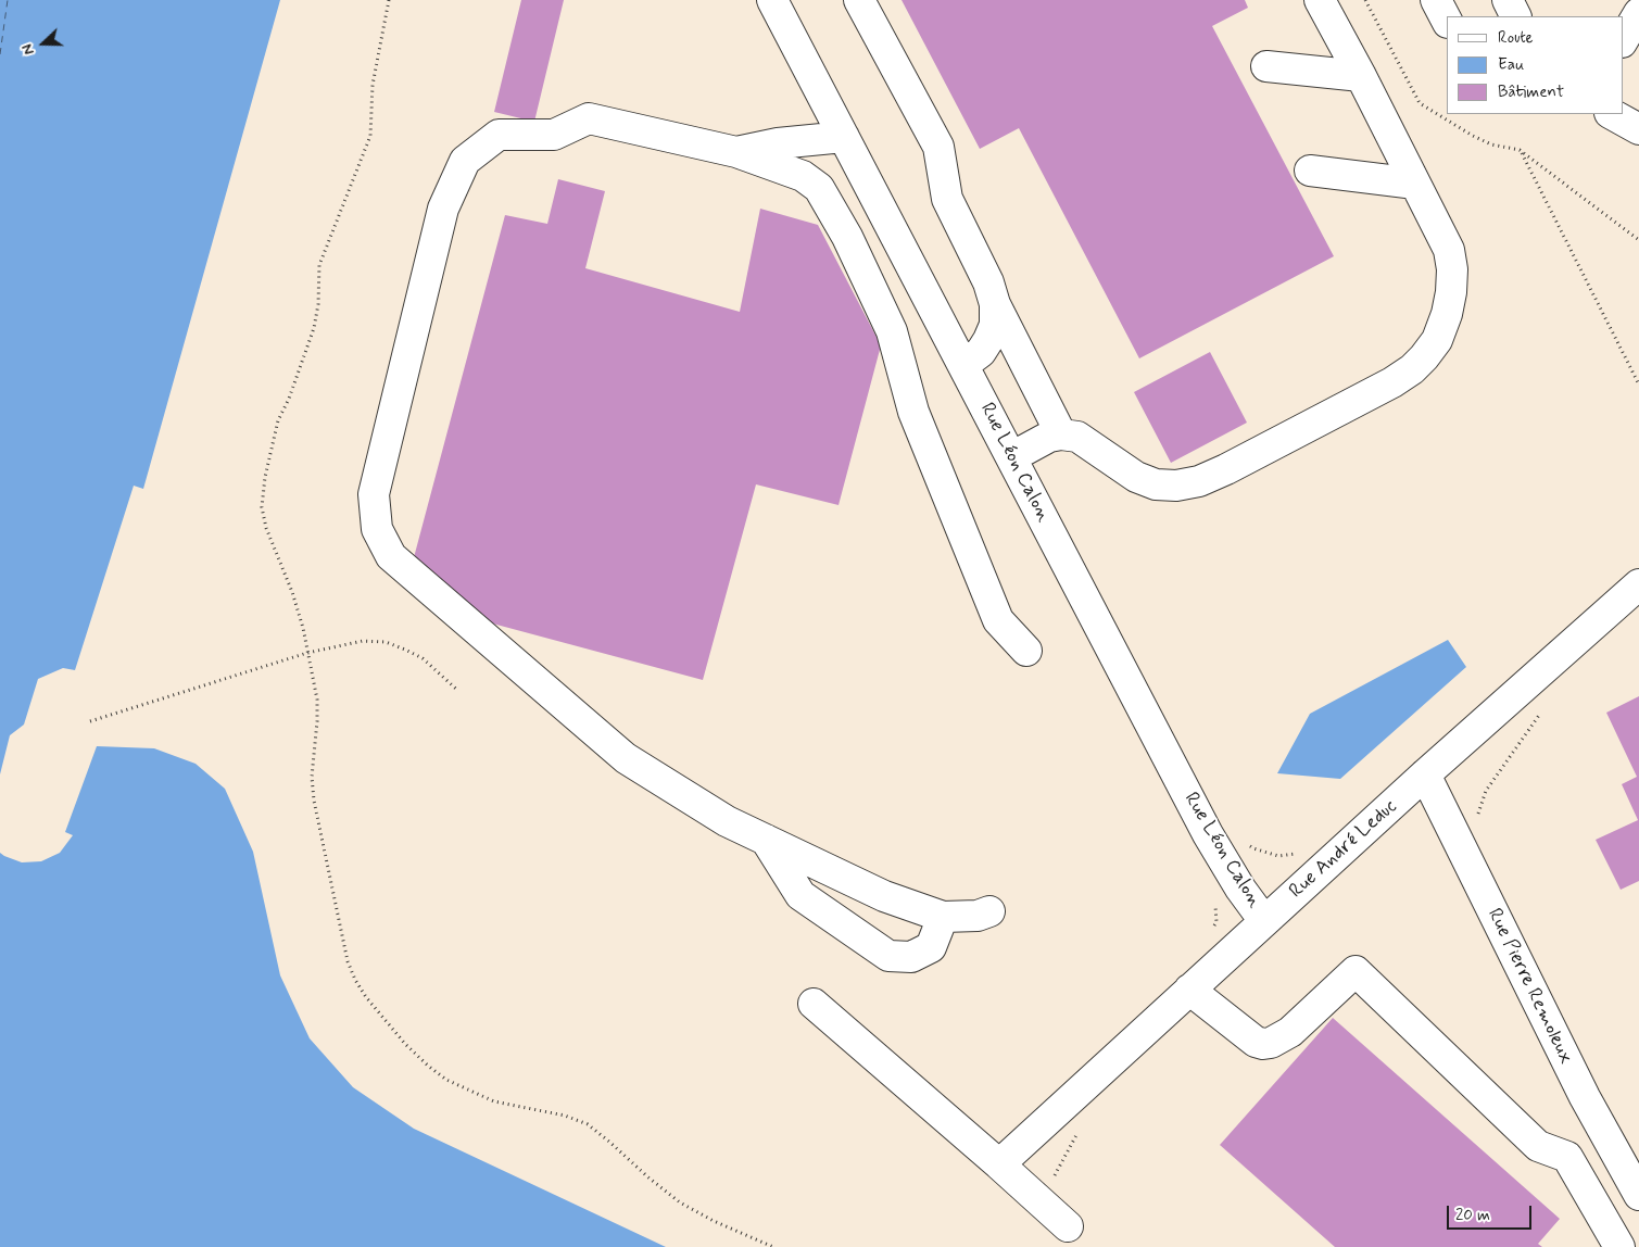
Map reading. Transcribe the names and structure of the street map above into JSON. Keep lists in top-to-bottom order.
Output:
{
  "streets": {
    "street": ["Rue Léon Calon", "Rue André Leduc", "Rue Pierre Remoleux"]
  },
  "crossings": [
    ["Rue Léon Calon", "Rue André Leduc"],
    ["Rue André Leduc", "Rue Pierre Remoleux"]
  ],
  "legend": ["Route", "Eau", "Bâtiment"],
  "scale_bar": "20 m",
  "north": "left"
}
